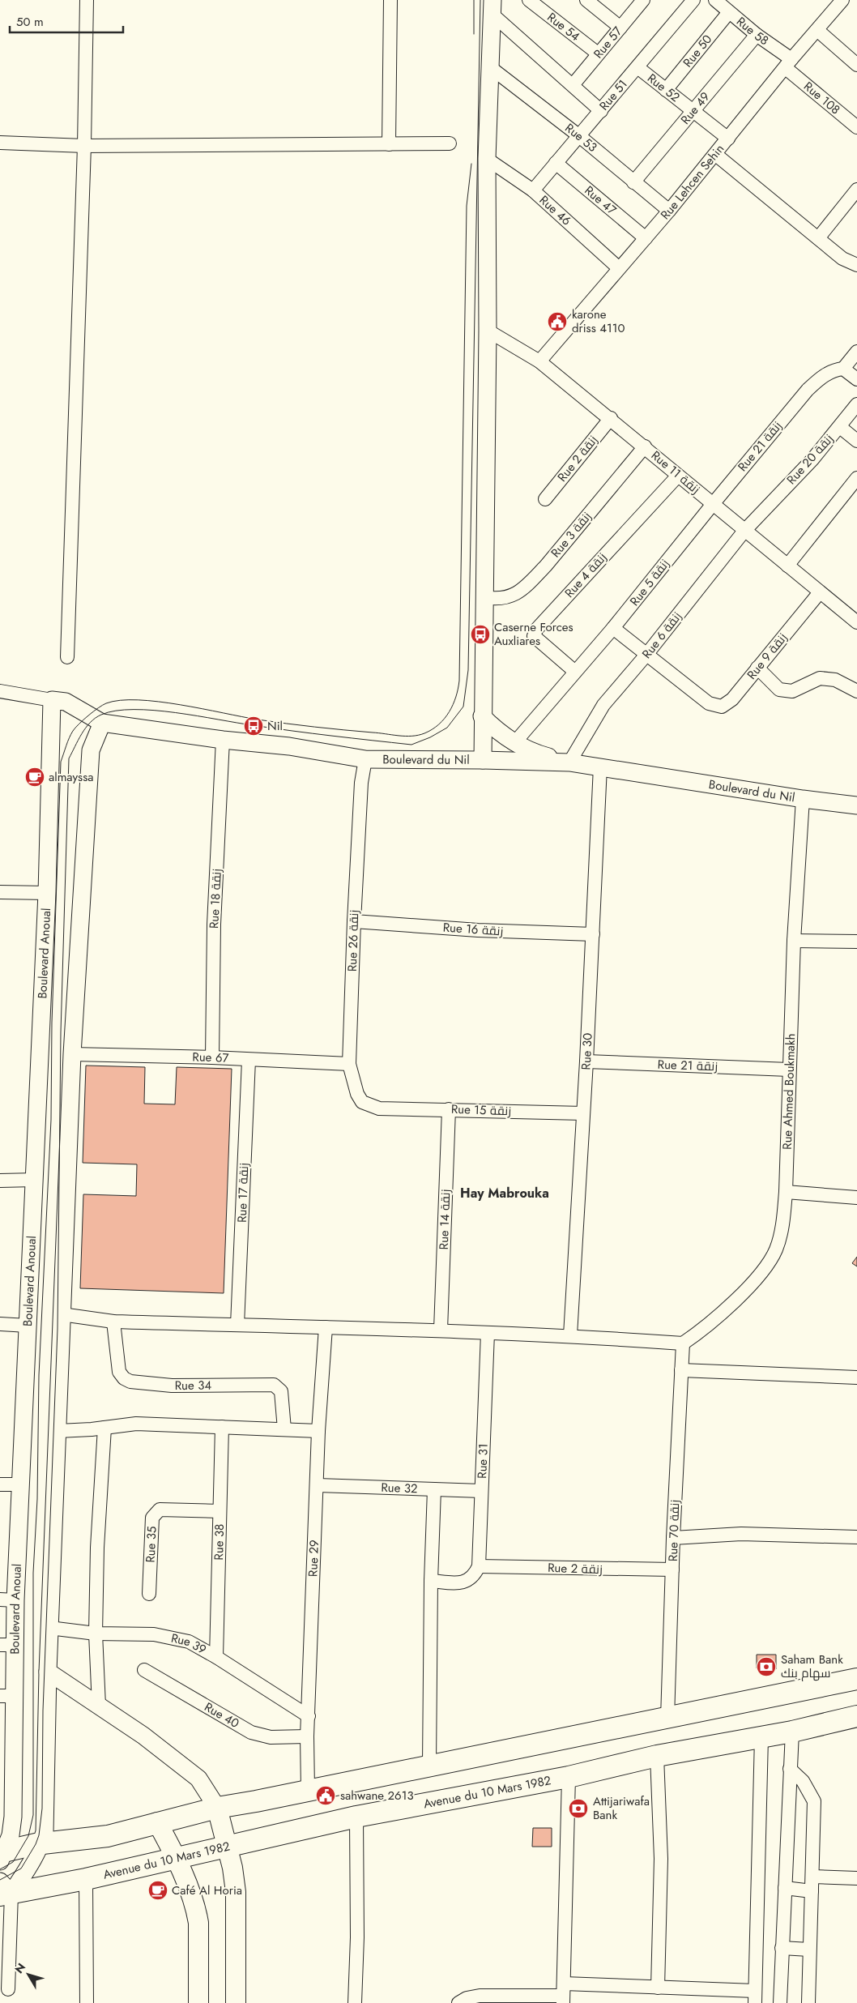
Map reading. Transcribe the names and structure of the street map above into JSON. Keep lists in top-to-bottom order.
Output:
{
  "streets": {
    "main road": ["Avenue du 10 Mars 1982"],
    "street": [
      "Rue 54",
      "Rue 58",
      "Rue 57",
      "Rue 50",
      "Rue 52",
      "Rue 51",
      "Rue 108",
      "Rue 49",
      "Rue 53",
      "Rue Lehcen Sehin",
      "Rue 47",
      "Rue 46",
      "Rue 21 زنقة",
      "Rue 2 زنقة",
      "Rue 20 زنقة",
      "Rue 11 زنقة",
      "Rue 3 زنقة",
      "Rue 4 زنقة",
      "Rue 5 زنقة",
      "Rue 6 زنقة",
      "Rue 9 زنقة",
      "Boulevard du Nil",
      "Rue 18 زنقة",
      "Rue 16 زنقة",
      "Rue 26 زنقة",
      "Boulevard Anoual",
      "Rue 30",
      "Rue 67",
      "Rue Ahmed Boukmakh",
      "Rue 15 زنقة",
      "Rue 17 زنقة",
      "Rue 14 زنقة",
      "Rue 34",
      "Rue 31",
      "Rue 32",
      "Rue 70 زنقة",
      "Rue 38",
      "Rue 35",
      "Rue 29",
      "Rue 39",
      "Rue 40"
    ]
  },
  "crossings": [
    ["Rue 54", "Rue 57"],
    ["Rue 58", "Rue 50"],
    ["Rue 58", "Rue 108"],
    ["Rue 58", "Rue 49"],
    ["Rue 58", "Rue Lehcen Sehin"],
    ["Rue 50", "Rue 52"],
    ["Rue 52", "Rue 51"],
    ["Rue 52", "Rue 49"],
    ["Rue 52", "Rue Lehcen Sehin"],
    ["Rue 51", "Rue 53"],
    ["Rue 51", "Rue 47"],
    ["Rue 51", "Rue 46"],
    ["Rue 108", "Rue Lehcen Sehin"],
    ["Rue 49", "Rue 53"],
    ["Rue 53", "Rue Lehcen Sehin"],
    ["Rue Lehcen Sehin", "Rue 47"],
    ["Rue Lehcen Sehin", "Rue 46"],
    ["Rue Lehcen Sehin", "Rue 11 زنقة"],
    ["Rue 21 زنقة", "Rue 11 زنقة"],
    ["Rue 21 زنقة", "Rue 5 زنقة"],
    ["Rue 21 زنقة", "Rue 30"],
    ["Rue 21 زنقة", "Rue Ahmed Boukmakh"],
    ["Rue 2 زنقة", "Rue 11 زنقة"],
    ["Rue 2 زنقة", "Rue 31"],
    ["Rue 2 زنقة", "Rue 70 زنقة"],
    ["Rue 20 زنقة", "Rue 6 زنقة"],
    ["Rue 11 زنقة", "Rue 3 زنقة"],
    ["Rue 11 زنقة", "Rue 4 زنقة"],
    ["Rue 11 زنقة", "Rue 5 زنقة"],
    ["Rue 11 زنقة", "Rue 6 زنقة"],
    ["Rue 11 زنقة", "Rue 9 زنقة"],
    ["Rue 4 زنقة", "Rue 5 زنقة"],
    ["Rue 6 زنقة", "Rue 9 زنقة"],
    ["Rue 6 زنقة", "Boulevard du Nil"],
    ["Boulevard du Nil", "Rue 18 زنقة"],
    ["Boulevard du Nil", "Rue 26 زنقة"],
    ["Boulevard du Nil", "Boulevard Anoual"],
    ["Boulevard du Nil", "Rue 30"],
    ["Boulevard du Nil", "Rue Ahmed Boukmakh"],
    ["Rue 18 زنقة", "Rue 67"],
    ["Rue 16 زنقة", "Rue 26 زنقة"],
    ["Rue 16 زنقة", "Rue 30"],
    ["Rue 26 زنقة", "Rue 67"],
    ["Rue 26 زنقة", "Rue 15 زنقة"],
    ["Rue 30", "Rue 15 زنقة"],
    ["Rue 67", "Rue 17 زنقة"],
    ["Rue Ahmed Boukmakh", "Rue 70 زنقة"],
    ["Rue 15 زنقة", "Rue 14 زنقة"],
    ["Rue 31", "Rue 32"],
    ["Rue 32", "Rue 29"],
    ["Rue 38", "Rue 35"],
    ["Rue 38", "Rue 39"],
    ["Rue 29", "Rue 39"],
    ["Rue 29", "Rue 40"]
  ],
  "districts": ["Hay Mabrouka"],
  "places": {
    "public building": ["karone driss 4110", "sahwane 2613"],
    "bus stop": ["Caserne Forces Auxliares", "Nil"],
    "cafe": ["almayssa", "Café Al Horia"],
    "bank": ["Saham Bank سهام بنك", "Attijariwafa Bank"]
  },
  "scale_bar": "50 m",
  "north": "top left"
}
